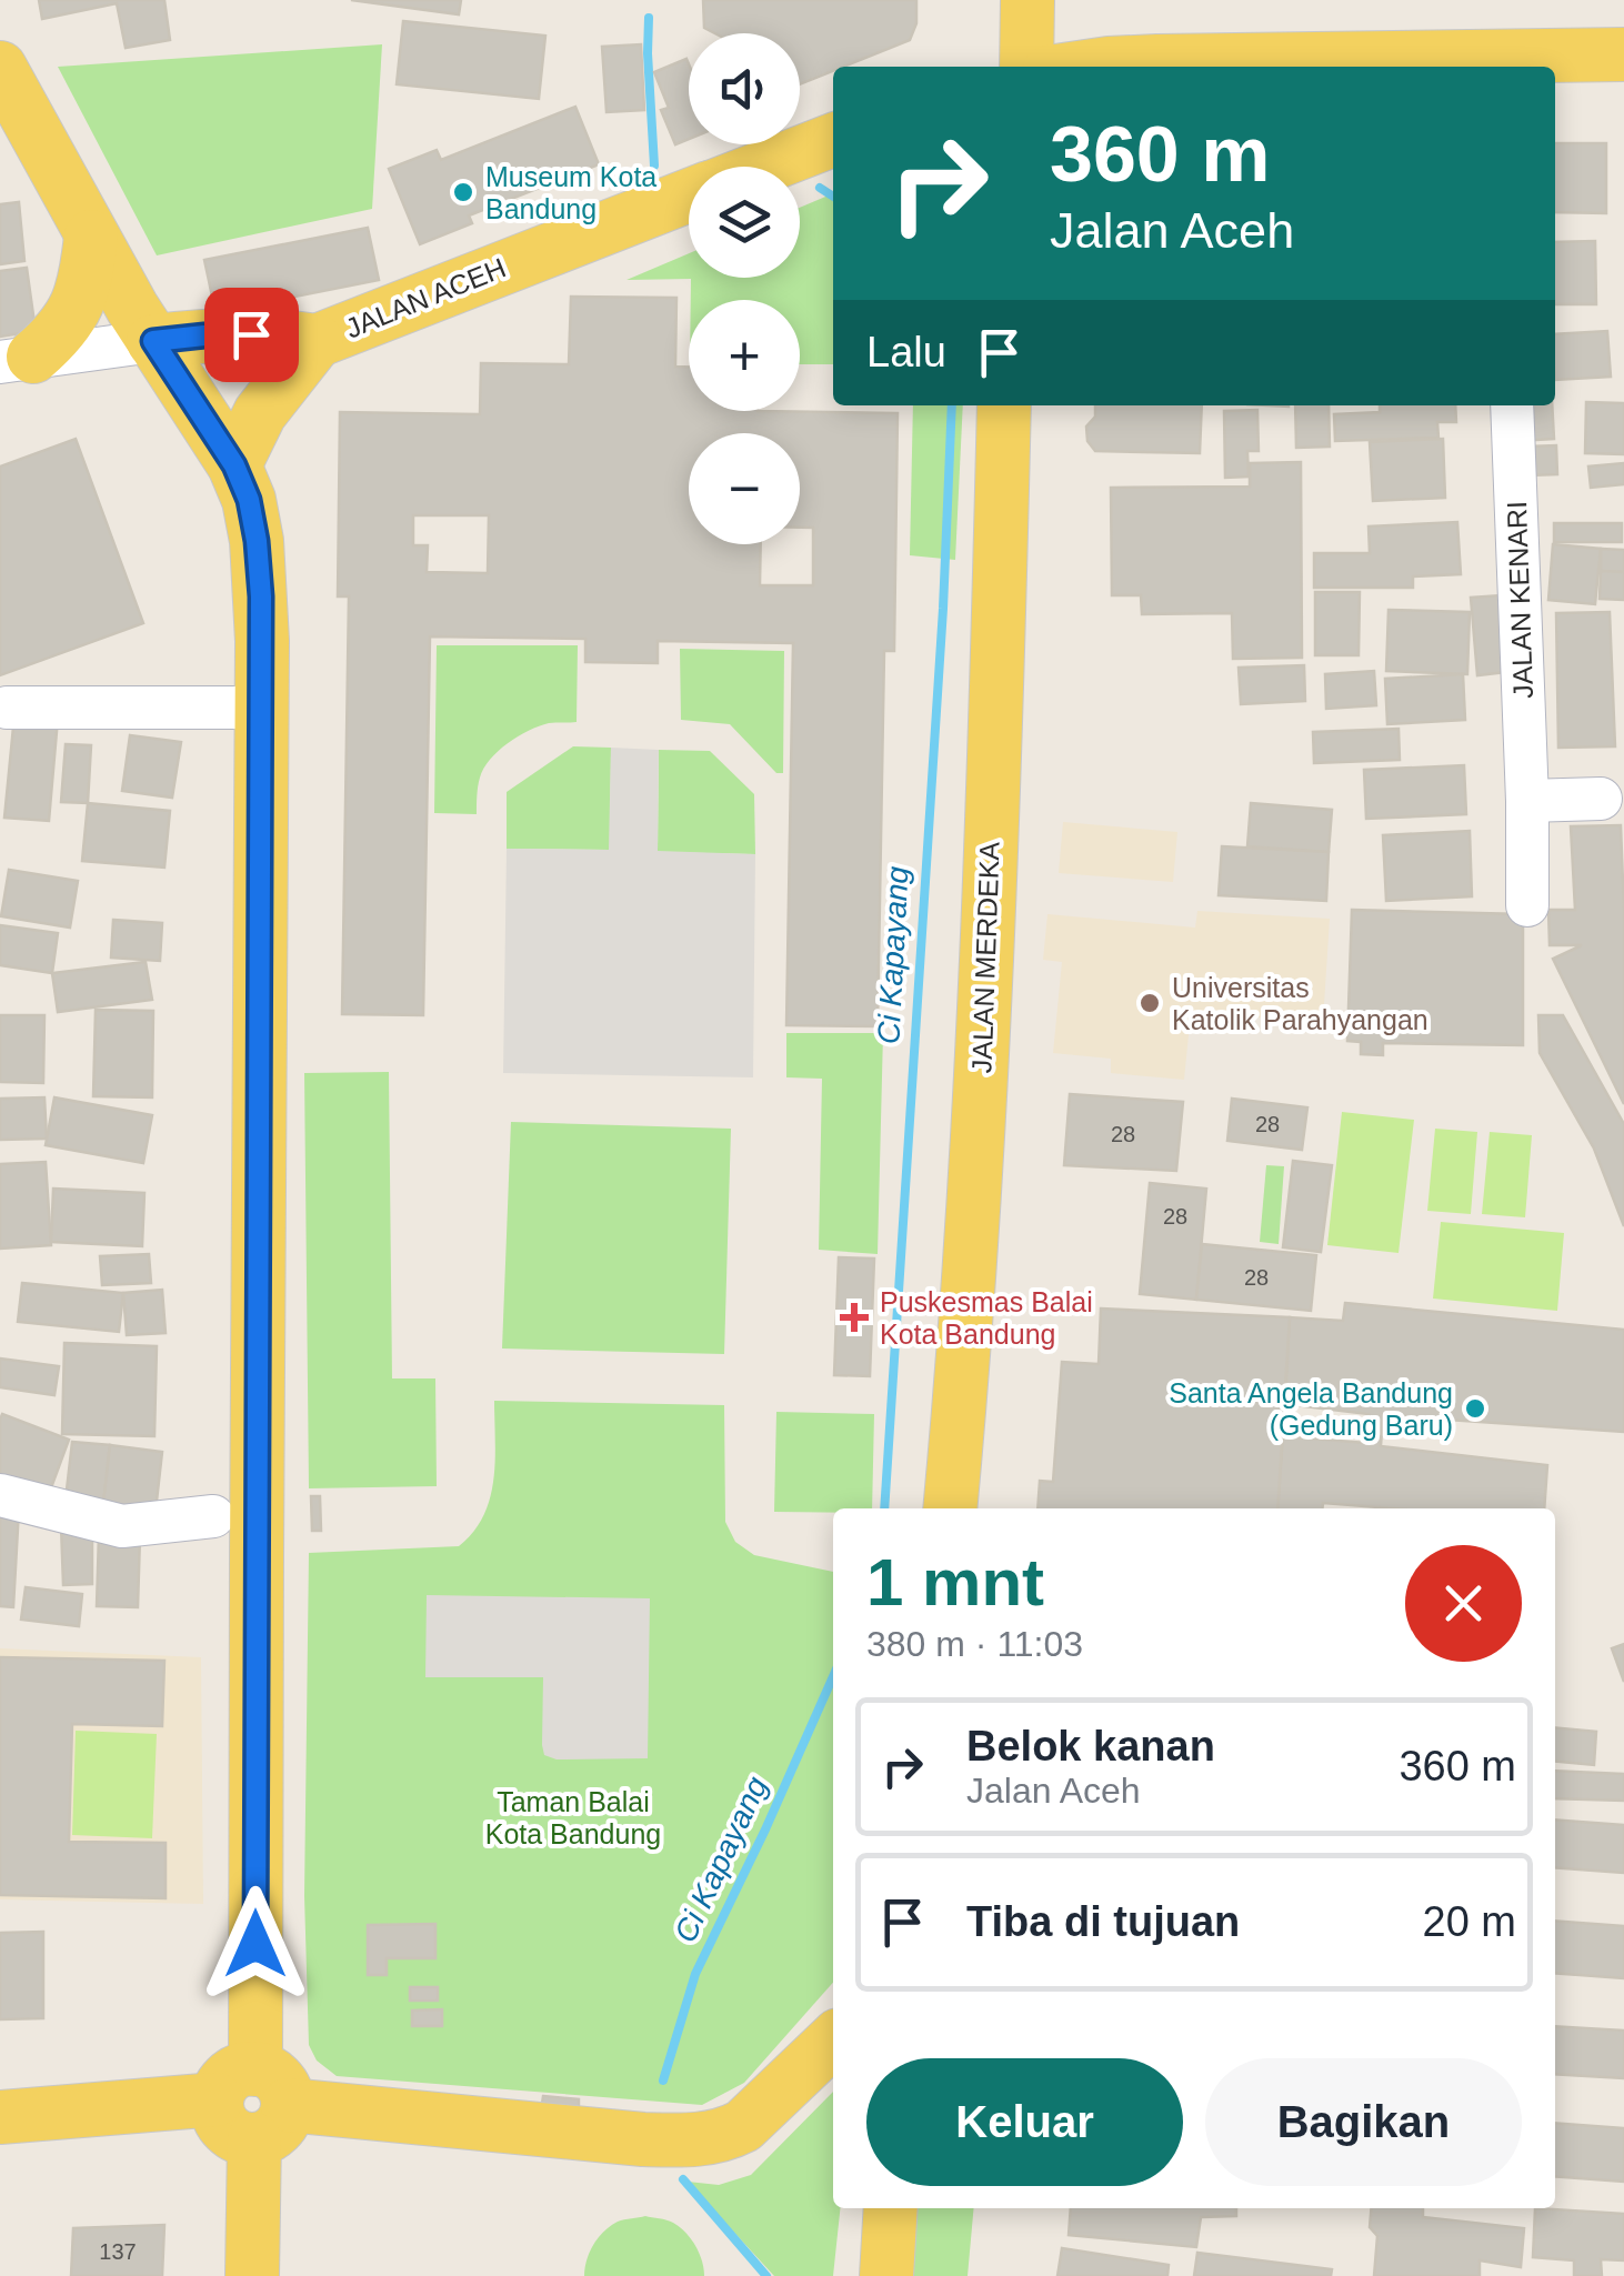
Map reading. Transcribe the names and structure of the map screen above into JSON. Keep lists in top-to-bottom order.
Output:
{
  "streets": {
    "main road": ["JALAN ACEH", "JALAN MERDEKA"],
    "street": ["JALAN KENARI"]
  },
  "water": ["Ci Kapayang"],
  "parks": ["Taman Balai Kota Bandung"],
  "places": {
    "other": ["Museum Kota Bandung", "Universitas Katolik Parahyangan", "Santa Angela Bandung (Gedung Baru)"],
    "health": ["Puskesmas Balai Kota Bandung"]
  },
  "house_numbers": [
    "28",
    "28",
    "28",
    "28",
    "137"
  ],
  "page": {
    "map_buttons": ["+", "−"],
    "turn": ["360 m", "Jalan Aceh"],
    "then": "Lalu",
    "heading": ["1 mnt", "380 m · 11:03"],
    "list": [
      {
        "name": "Belok kanan",
        "note": "Jalan Aceh",
        "value": "360 m"
      },
      {
        "name": "Tiba di tujuan",
        "value": "20 m"
      }
    ],
    "buttons": ["Keluar", "Bagikan"]
  }
}
